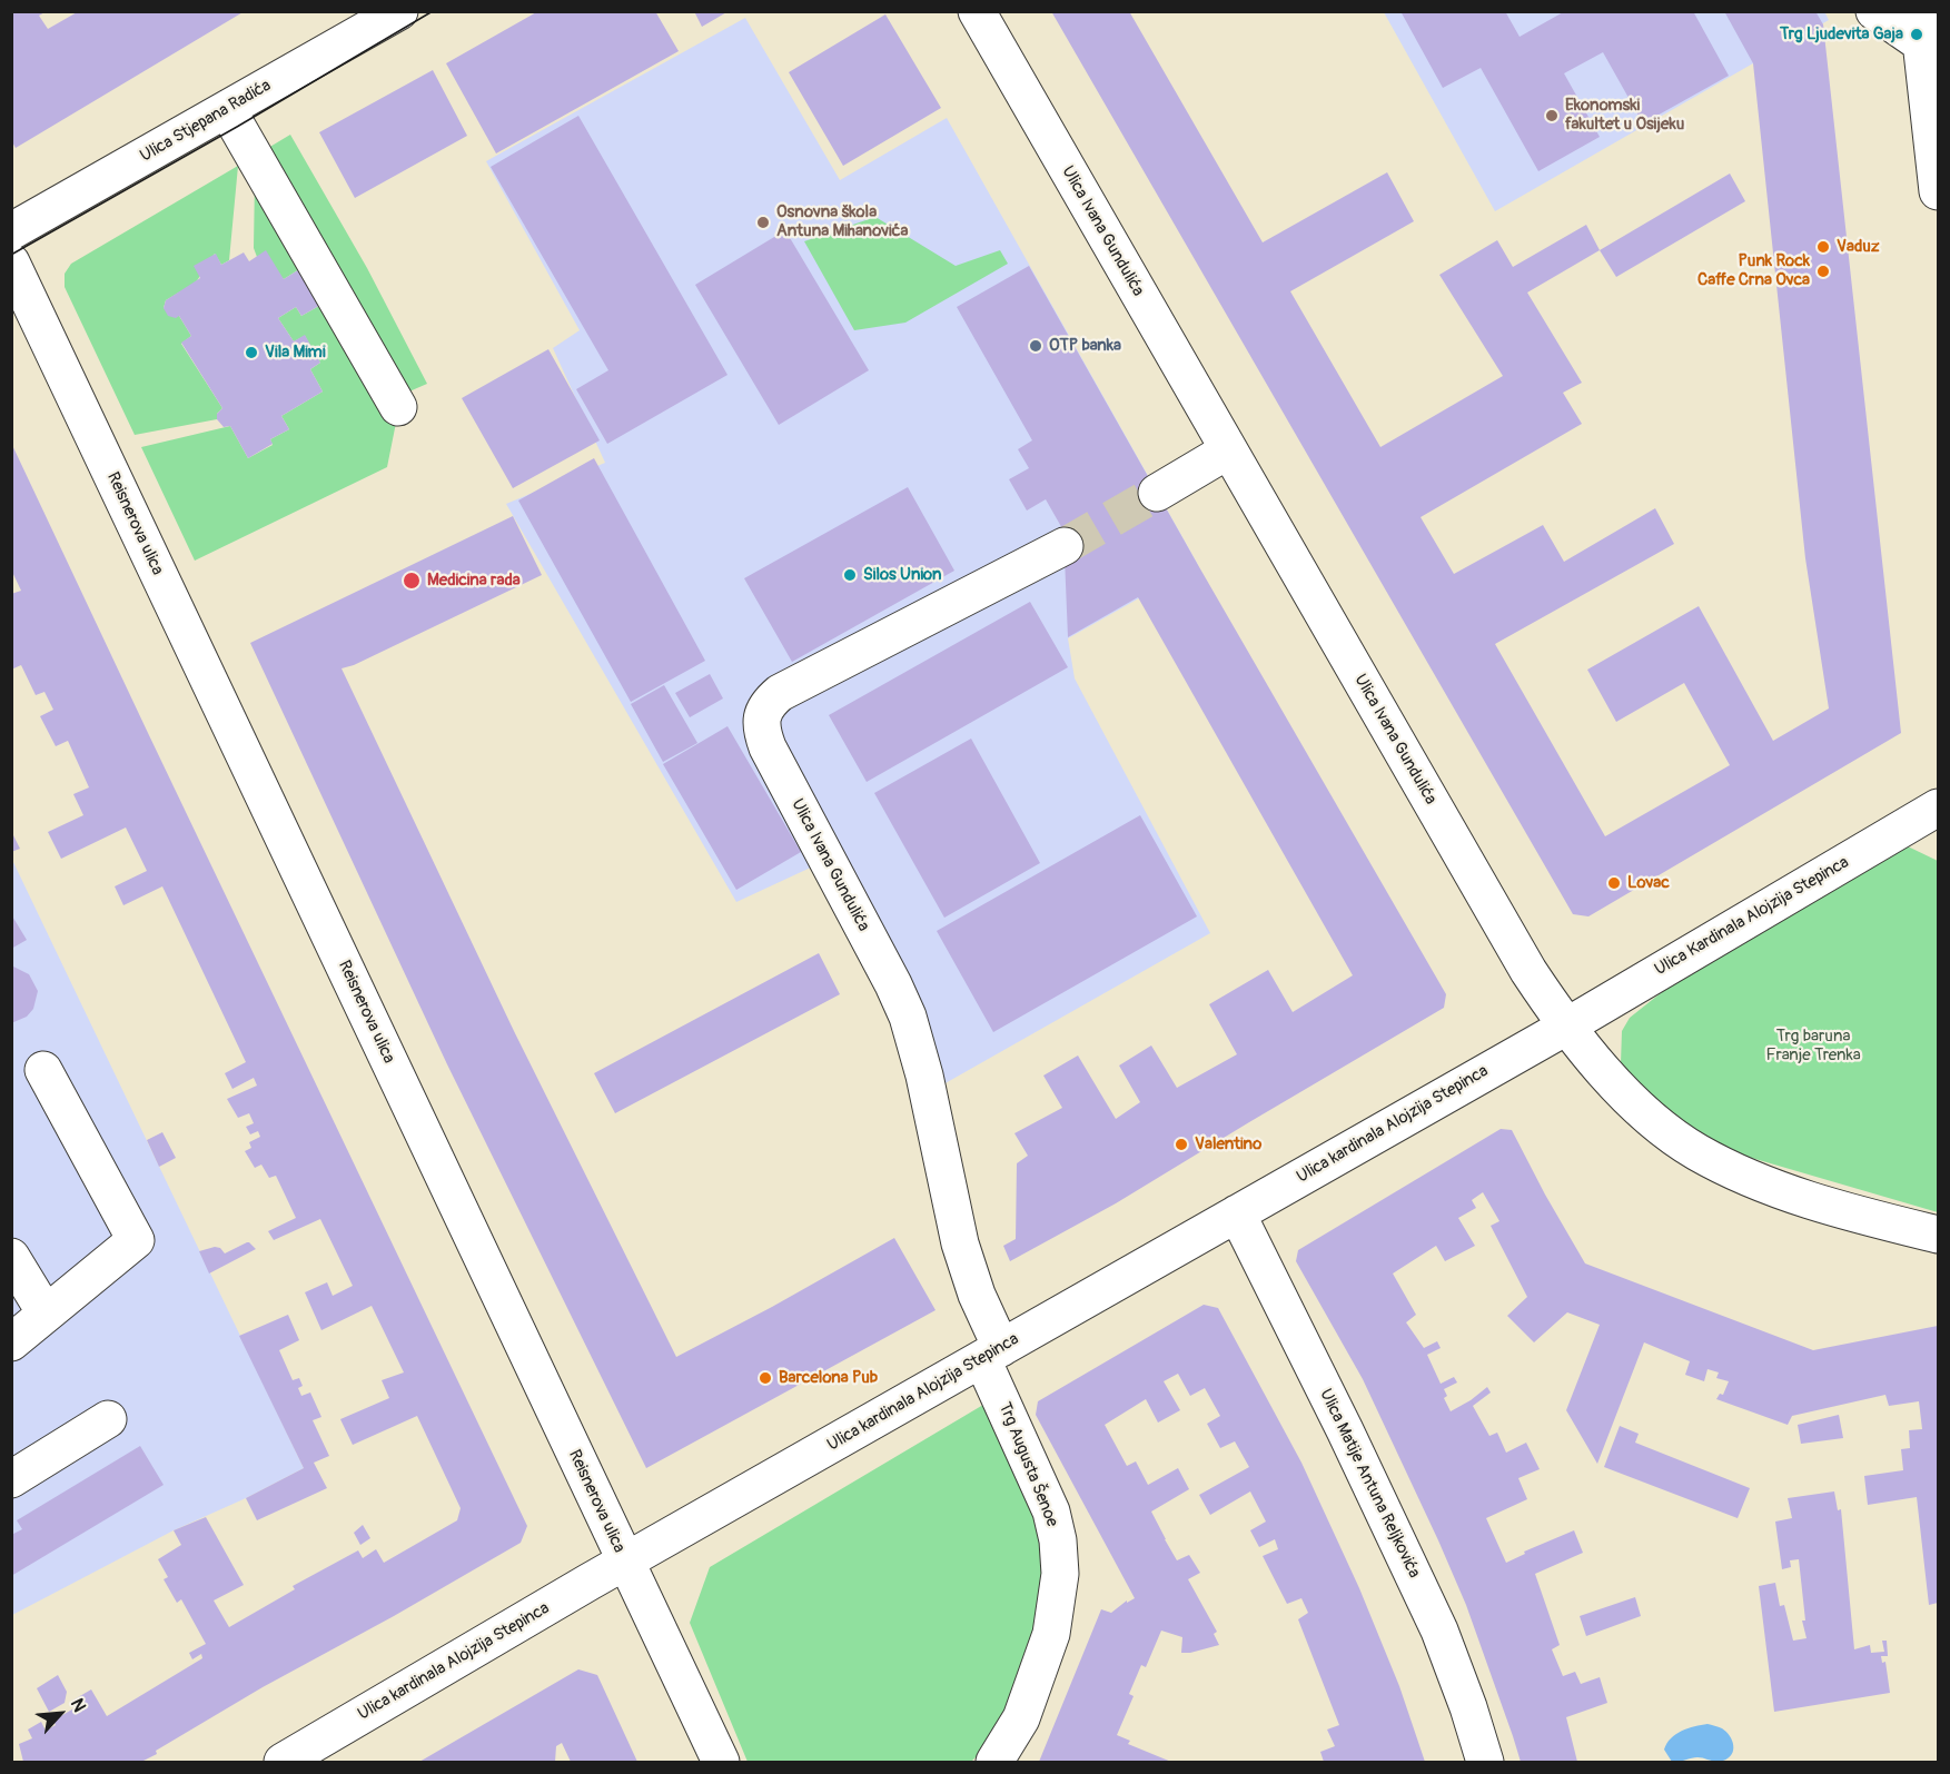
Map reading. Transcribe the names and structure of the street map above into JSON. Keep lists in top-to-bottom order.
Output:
{
  "streets": {
    "street": [
      "Ulica Stjepana Radića",
      "Ulica Ivana Gundulića",
      "Reisnerova ulica",
      "Ulica Kardinala Alojzija Stepinca",
      "Ulica kardinala Alojzija Stepinca",
      "Trg Augusta Šenoe",
      "Ulica Matije Antuna Reljkovića"
    ]
  },
  "crossings": [
    ["Ulica Ivana Gundulića", "Ulica Kardinala Alojzija Stepinca"],
    ["Ulica Ivana Gundulića", "Ulica kardinala Alojzija Stepinca"],
    ["Ulica Ivana Gundulića", "Trg Augusta Šenoe"],
    ["Reisnerova ulica", "Ulica kardinala Alojzija Stepinca"],
    ["Ulica Kardinala Alojzija Stepinca", "Ulica kardinala Alojzija Stepinca"],
    ["Ulica kardinala Alojzija Stepinca", "Trg Augusta Šenoe"],
    ["Ulica kardinala Alojzija Stepinca", "Ulica Matije Antuna Reljkovića"]
  ],
  "parks": ["Trg baruna Franje Trenka"],
  "places": [
    "Trg Ljudevita Gaja",
    "Ekonomski fakultet u Osijeku",
    "Osnovna škola Antuna Mihanovića",
    "Vaduz",
    "Punk Rock Caffe Crna Ovca",
    "OTP banka",
    "Vila Mimi",
    "Silos Union",
    "Medicina rada",
    "Lovac",
    "Valentino",
    "Barcelona Pub"
  ],
  "north": "top right"
}
